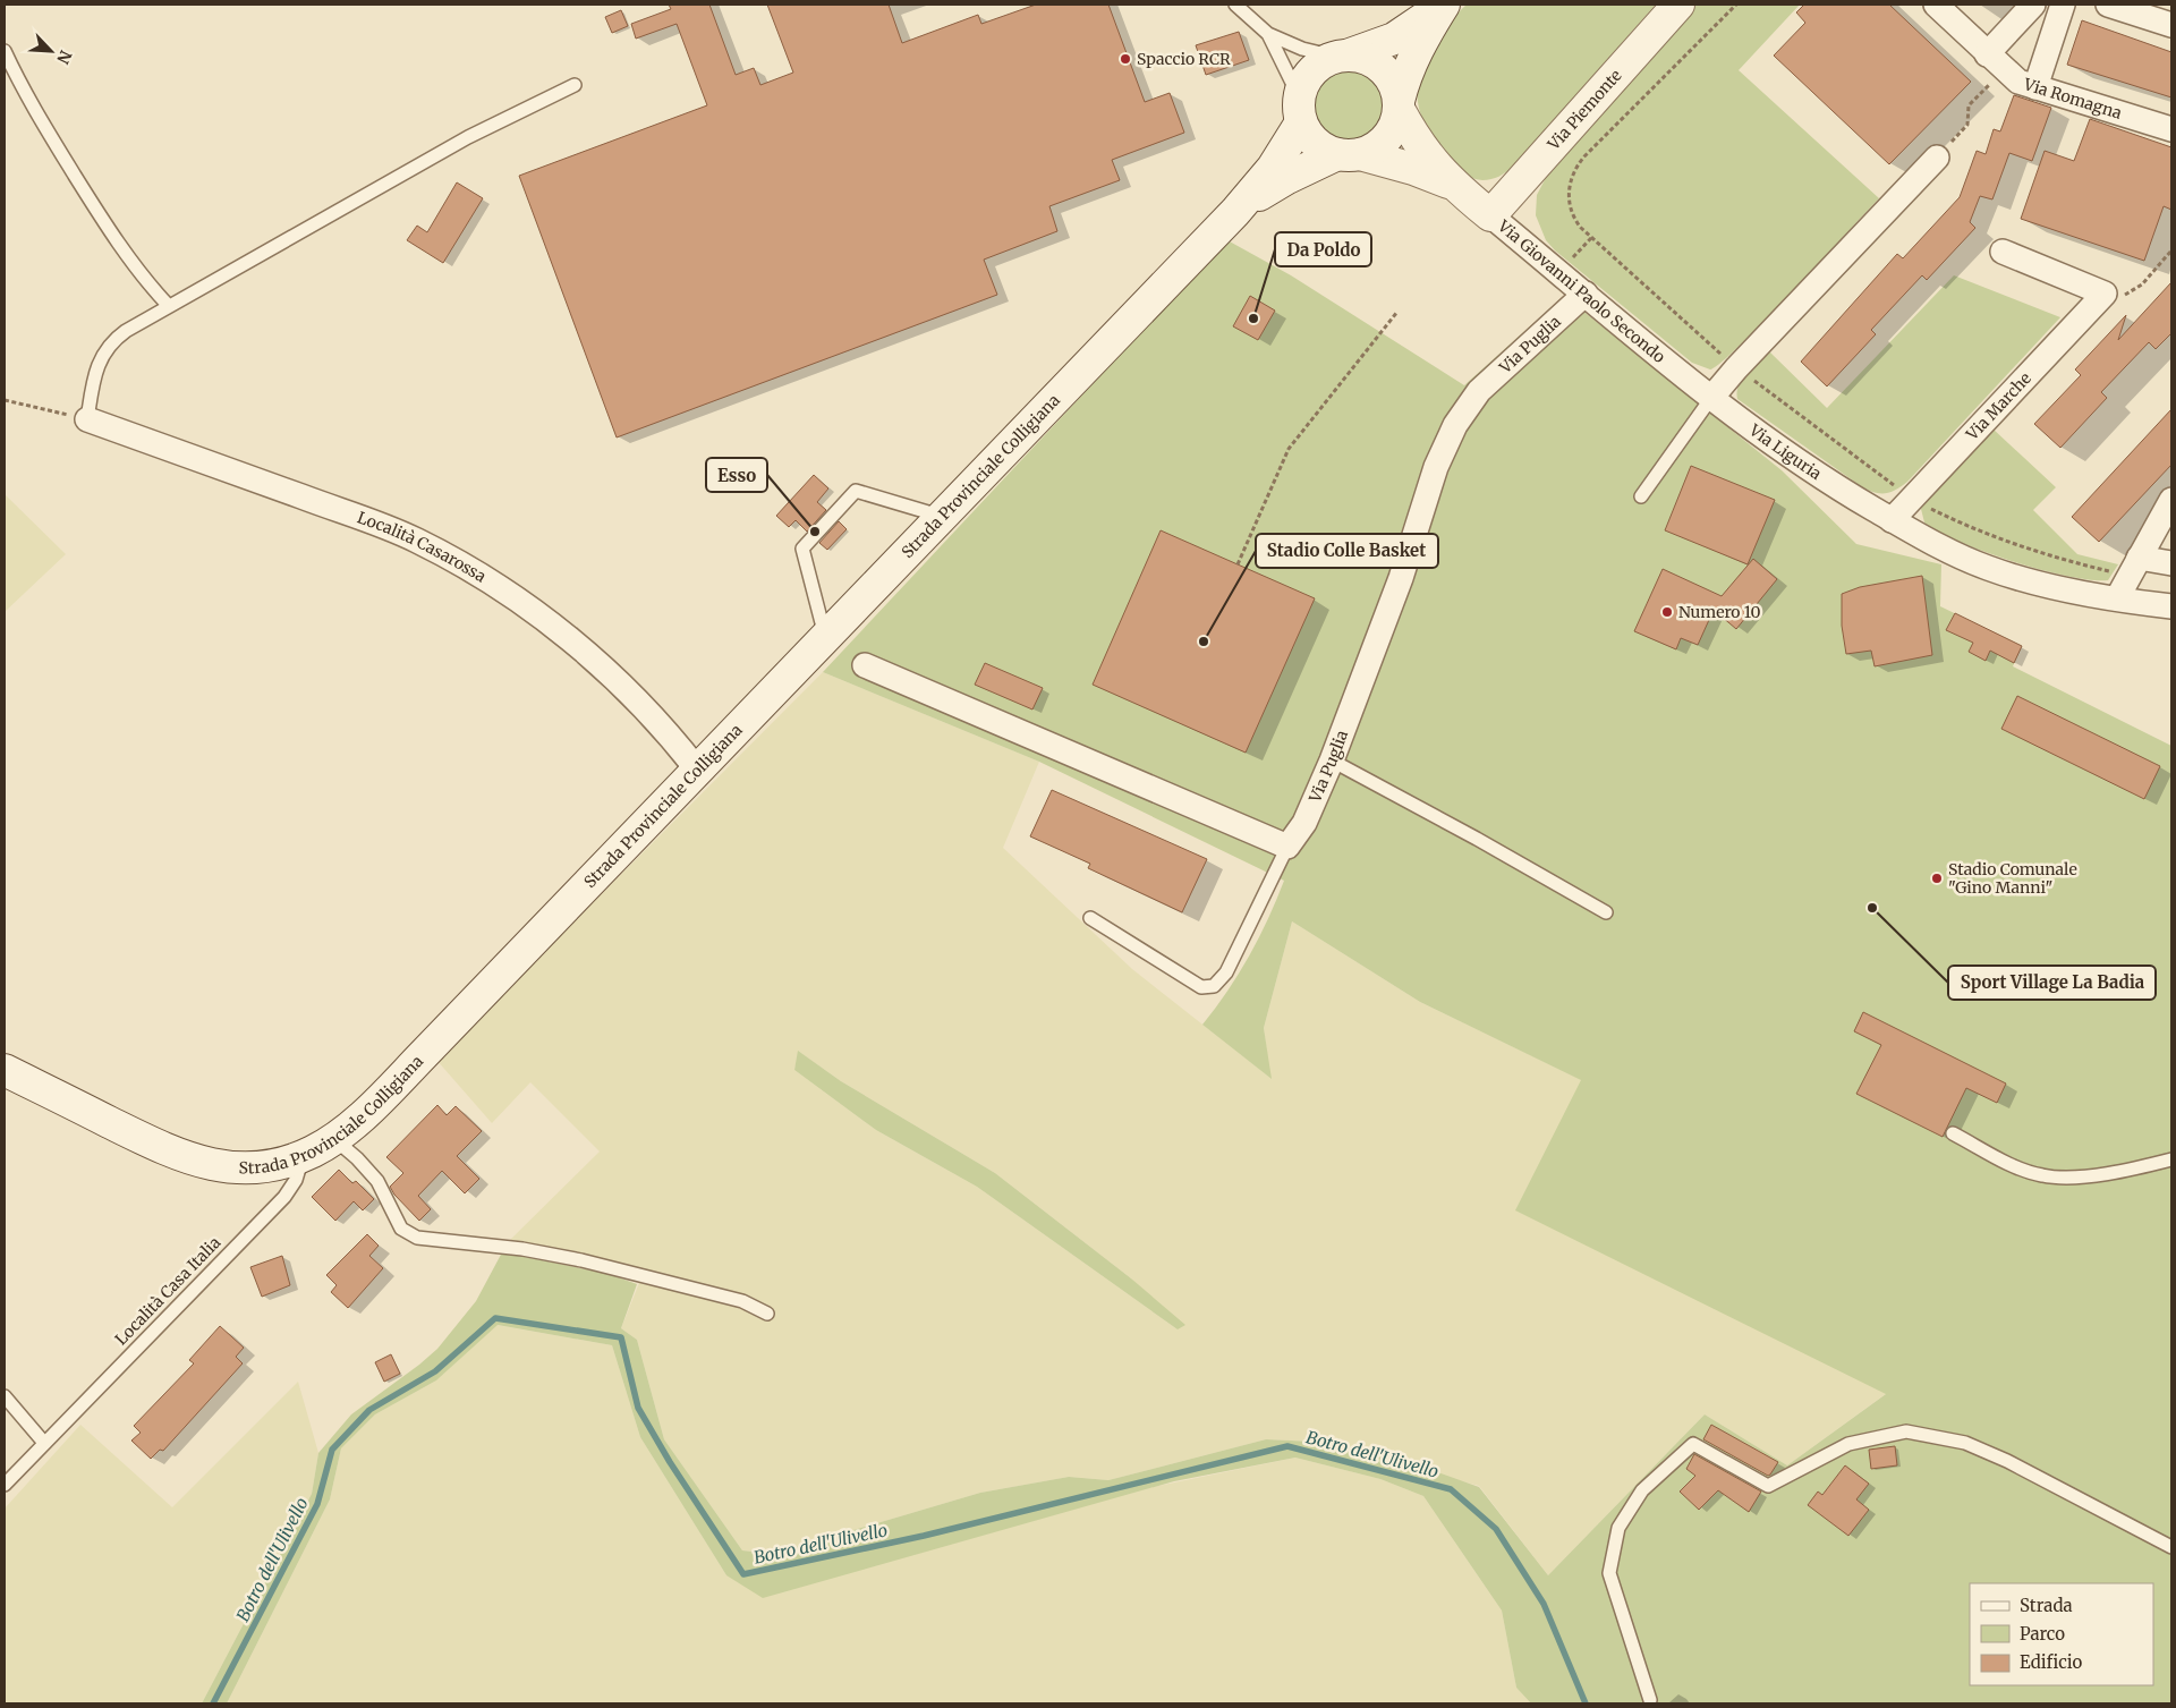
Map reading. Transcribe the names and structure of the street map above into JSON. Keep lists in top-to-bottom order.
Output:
{
  "streets": {
    "main road": ["Via Piemonte", "Via Giovanni Paolo Secondo", "Strada Provinciale Colligiana"],
    "street": [
      "Via Romagna",
      "Via Puglia",
      "Via Marche",
      "Via Liguria",
      "Località Casarossa"
    ],
    "lane": ["Località Casa Italia"]
  },
  "crossings": [
    ["Via Piemonte", "Via Giovanni Paolo Secondo"],
    ["Via Giovanni Paolo Secondo", "Via Puglia"],
    ["Via Giovanni Paolo Secondo", "Via Liguria"],
    ["Via Giovanni Paolo Secondo", "Strada Provinciale Colligiana"],
    ["Via Marche", "Via Liguria"],
    ["Strada Provinciale Colligiana", "Località Casarossa"],
    ["Strada Provinciale Colligiana", "Località Casa Italia"]
  ],
  "water": ["Botro dell'Ulivello"],
  "places": [
    "Spaccio RCR",
    "Da Poldo",
    "Esso",
    "Numero 10",
    "Stadio Colle Basket",
    "Stadio Comunale \"Gino Manni\"",
    "Sport Village La Badia"
  ],
  "legend": ["Strada", "Parco", "Edificio"],
  "north": "bottom right"
}
